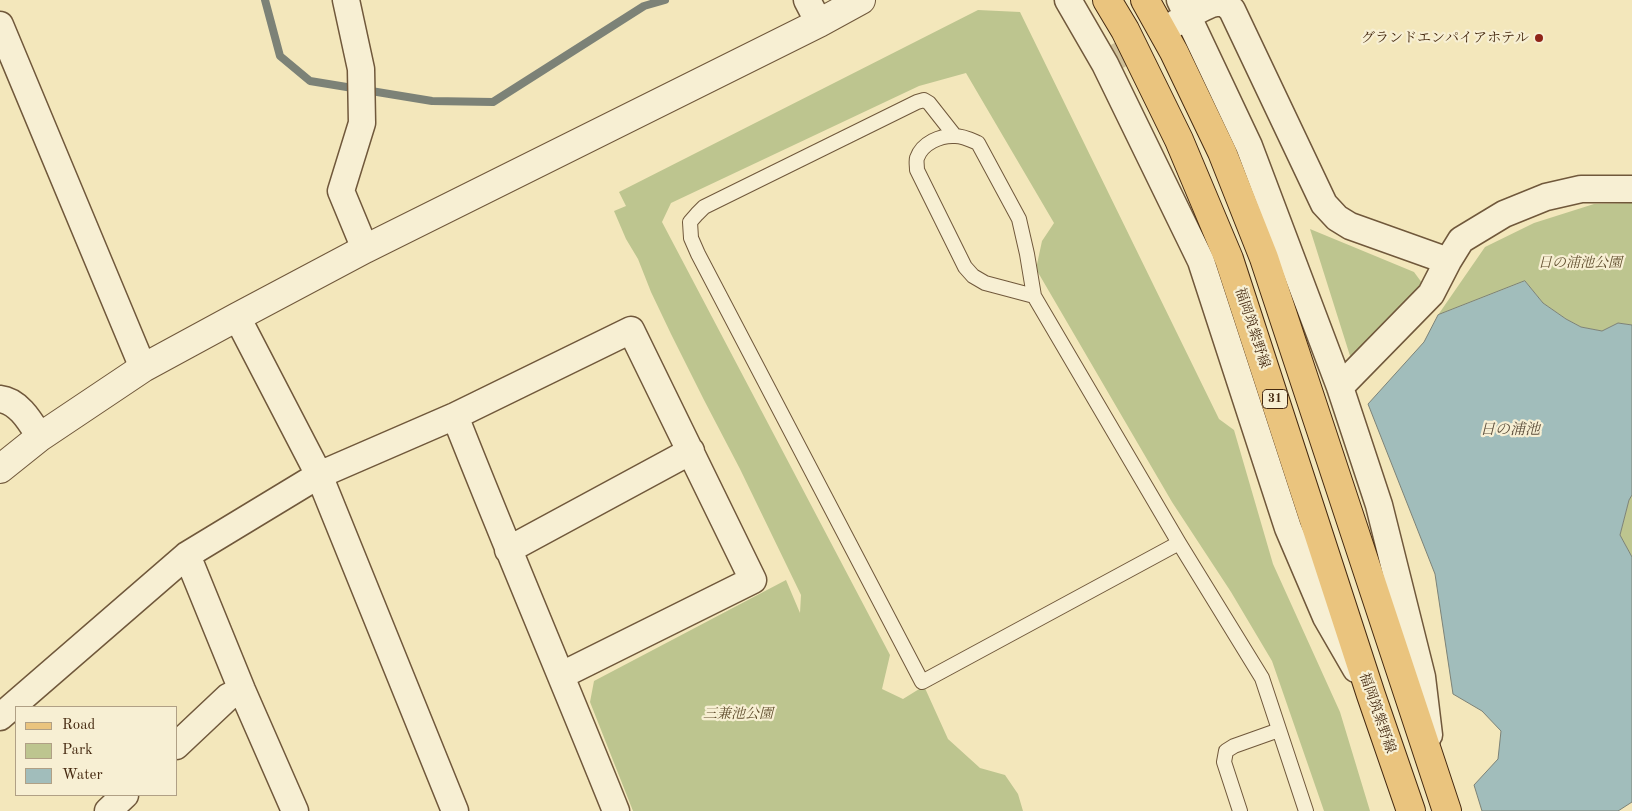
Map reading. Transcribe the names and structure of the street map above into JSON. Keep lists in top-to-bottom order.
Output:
{
  "streets": {
    "main road": ["福岡筑紫野線", "31"]
  },
  "water": ["日の浦池"],
  "parks": ["日の浦池公園", "三兼池公園"],
  "places": ["グランドエンパイアホテル"],
  "legend": ["Road", "Park", "Water"]
}
